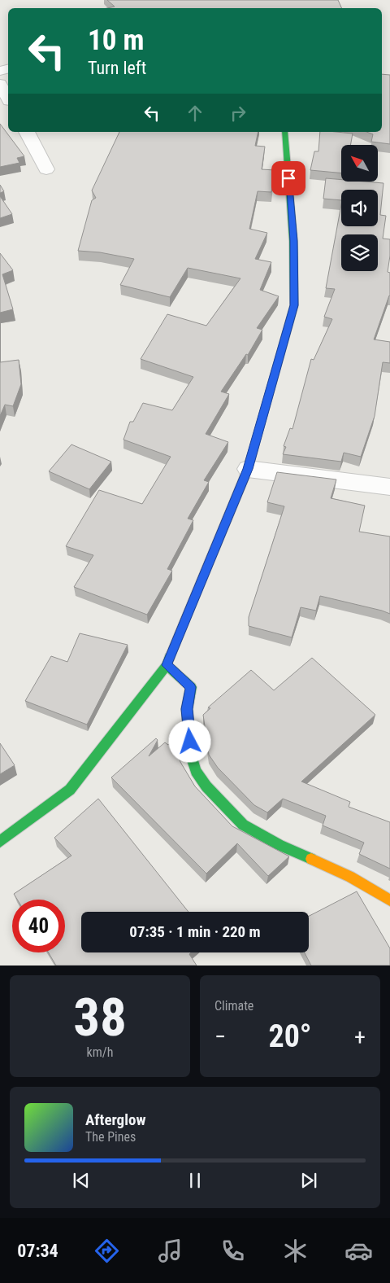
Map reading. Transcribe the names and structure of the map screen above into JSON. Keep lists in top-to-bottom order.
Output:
{
  "north": "top left",
  "page": {
    "turn": ["10 m", "Turn left"],
    "limit": "40",
    "trip": "07:35 · 1 min · 220 m",
    "tile": [
      ["38", "km/h"],
      "Climate"
    ],
    "heat": ["−", "20°", "+"],
    "song": ["Afterglow", "The Pines"],
    "tabs": "07:34"
  }
}
